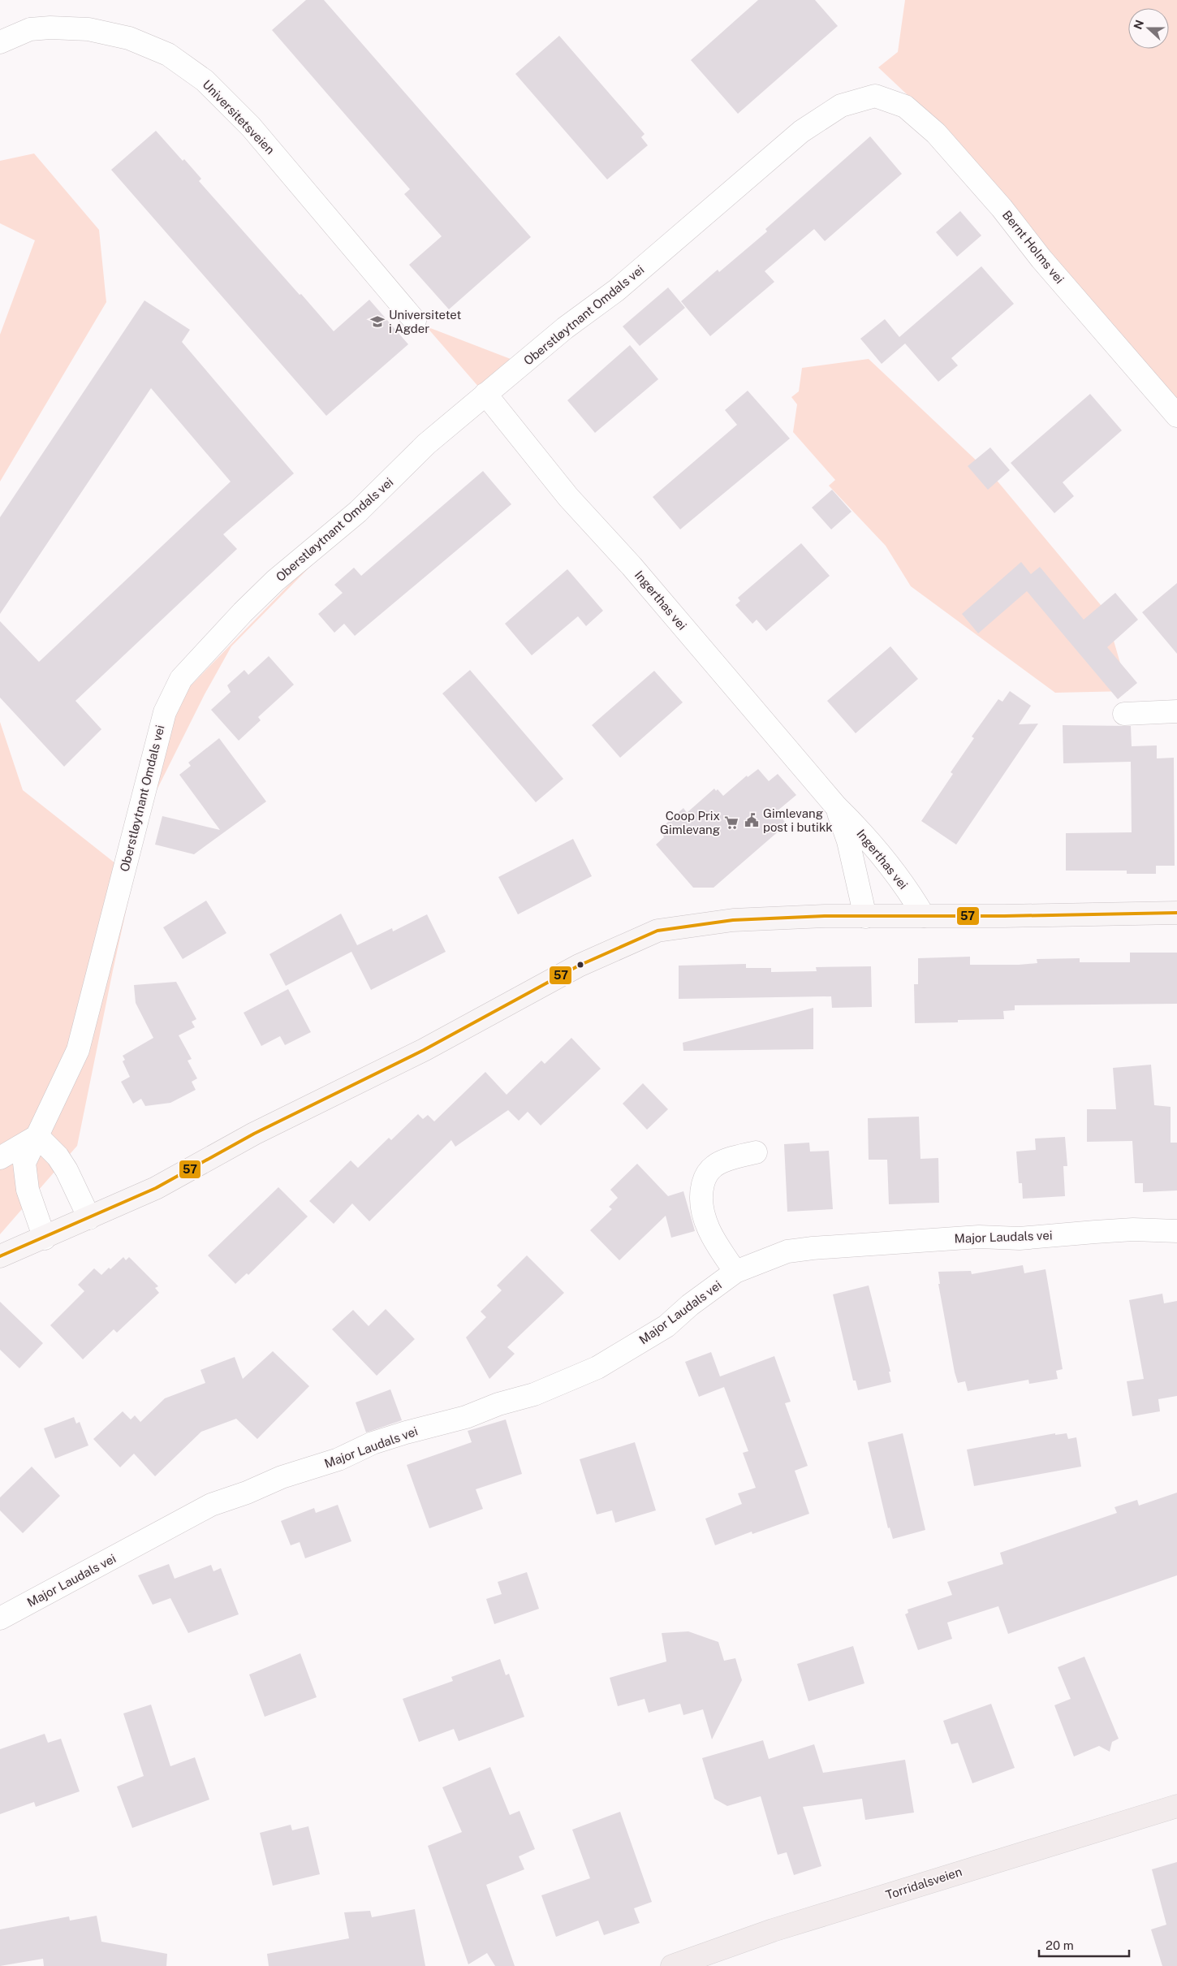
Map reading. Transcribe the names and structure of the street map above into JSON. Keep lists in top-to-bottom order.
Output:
{
  "streets": {
    "main road": ["Torridalsveien"],
    "street": [
      "Universitetsveien",
      "Bernt Holms vei",
      "Oberstløytnant Omdals vei",
      "Ingerthas vei",
      "Major Laudals vei"
    ]
  },
  "crossings": [
    ["Bernt Holms vei", "Oberstløytnant Omdals vei"],
    ["Oberstløytnant Omdals vei", "Ingerthas vei"]
  ],
  "places": {
    "school or university": ["Universitetet i Agder"],
    "public building": ["Gimlevang post i butikk"],
    "supermarket": ["Coop Prix Gimlevang"]
  },
  "lines": ["transit line 57"],
  "scale_bar": "20 m",
  "north": "left"
}
